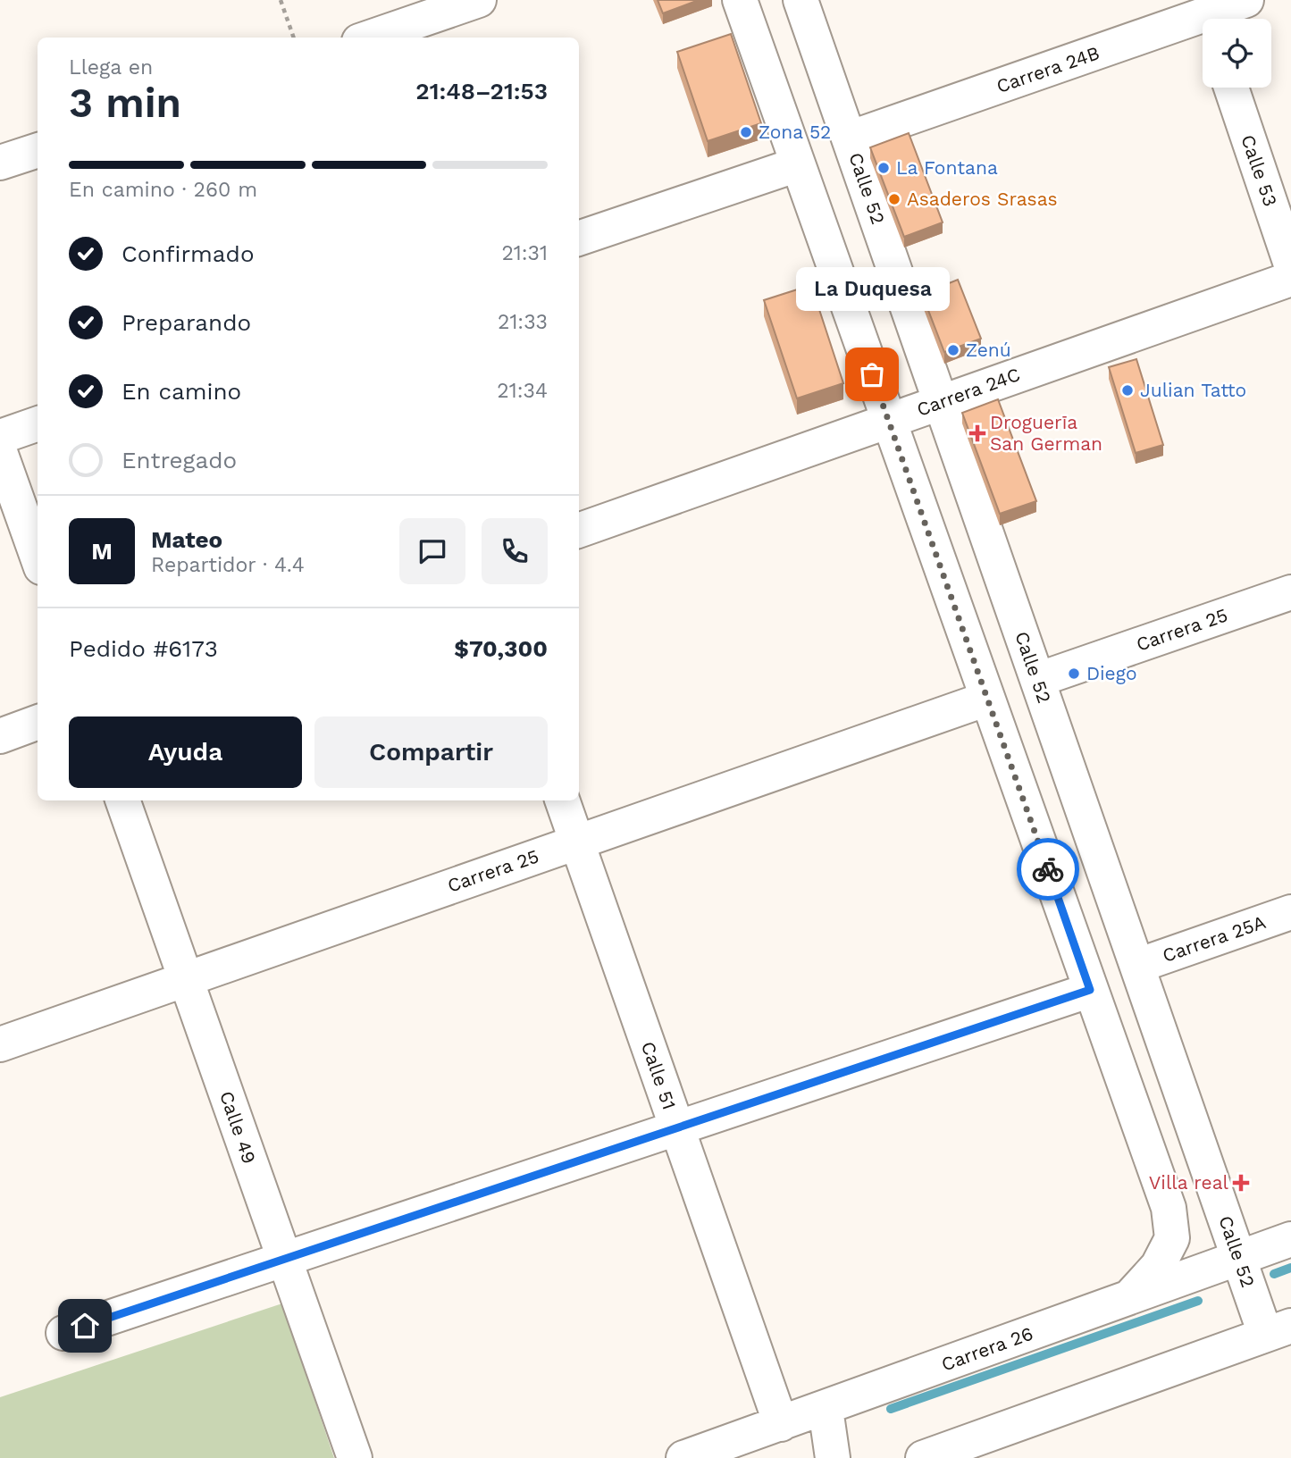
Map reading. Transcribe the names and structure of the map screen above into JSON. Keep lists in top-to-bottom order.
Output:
{
  "streets": {
    "street": [
      "Carrera 24B",
      "Calle 53",
      "Calle 52",
      "Carrera 24C",
      "Carrera 25",
      "Carrera 25A",
      "Calle 51",
      "Calle 49",
      "Carrera 26"
    ]
  },
  "crossings": [
    ["Carrera 24B", "Calle 52"],
    ["Calle 52", "Carrera 24C"],
    ["Calle 52", "Carrera 25"],
    ["Calle 52", "Carrera 25A"],
    ["Calle 52", "Carrera 26"],
    ["Carrera 25", "Calle 51"],
    ["Carrera 25", "Calle 49"],
    ["Calle 51", "Carrera 26"]
  ],
  "places": {
    "other": [
      "Zona 52",
      "La Fontana",
      "Asaderos Srasas",
      "Zenú",
      "La Duquesa",
      "Julian Tatto",
      "Diego"
    ],
    "health": ["Droguerīa San German", "Villa real"]
  },
  "page": {
    "heading": ["3 min", "Llega en", "21:48–21:53"],
    "panel": [
      "Mateo",
      "Repartidor · 4.4",
      "Pedido #6173",
      "$70,300"
    ],
    "bar": "En camino · 260 m",
    "list": [
      ["Confirmado", "21:31"],
      ["Preparando", "21:33"],
      ["En camino", "21:34"],
      "Entregado"
    ],
    "bubble": "La Duquesa",
    "round": "M",
    "buttons": ["Ayuda", "Compartir"]
  }
}
